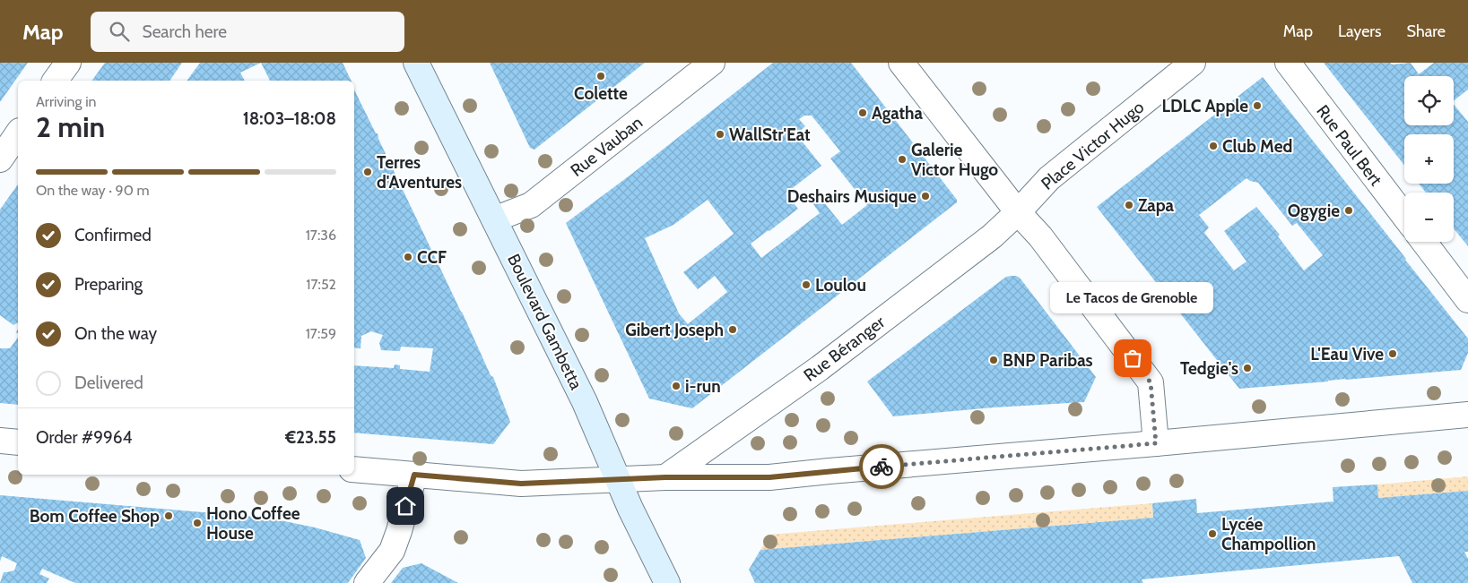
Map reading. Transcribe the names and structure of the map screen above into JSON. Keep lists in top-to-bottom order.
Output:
{
  "streets": {
    "street": [
      "Place Victor Hugo",
      "Rue Paul Bert",
      "Rue Vauban",
      "Boulevard Gambetta",
      "Rue Béranger"
    ]
  },
  "crossings": [
    ["Place Victor Hugo", "Rue Béranger"],
    ["Rue Vauban", "Boulevard Gambetta"]
  ],
  "places": [
    "Colette",
    "LDLC Apple",
    "Agatha",
    "WallStr'Eat",
    "Club Med",
    "Galerie Victor Hugo",
    "Terres d'Aventures",
    "Deshairs Musique",
    "Zapa",
    "Ogygie",
    "CCF",
    "Loulou",
    "Gibert Joseph",
    "L'Eau Vive",
    "Le Tacos de Grenoble",
    "BNP Paribas",
    "Tedgie's",
    "i-run",
    "Bom Coffee Shop",
    "Hono Coffee House",
    "Lycée Champollion"
  ],
  "page": {
    "header": "Map",
    "search": "Search here",
    "nav": ["Map", "Layers", "Share"],
    "map_buttons": ["+", "−"],
    "heading": ["2 min", "Arriving in", "18:03–18:08"],
    "panel": ["Order #9964", "€23.55"],
    "bar": "On the way · 90 m",
    "list": [
      ["Confirmed", "17:36"],
      ["Preparing", "17:52"],
      ["On the way", "17:59"],
      "Delivered"
    ],
    "bubble": "Le Tacos de Grenoble"
  }
}
